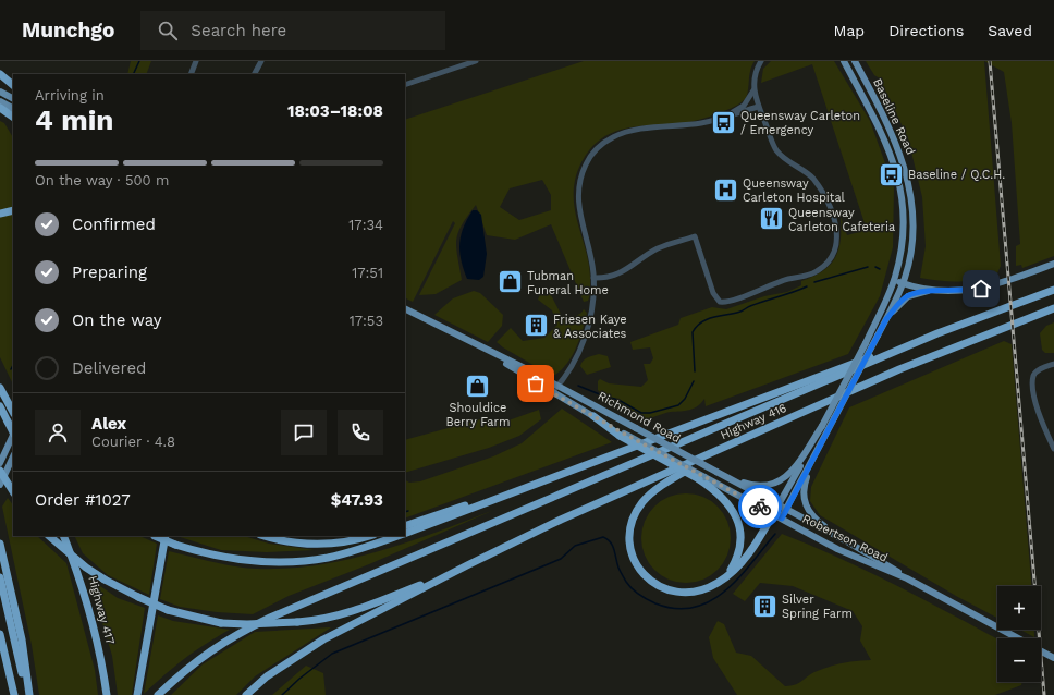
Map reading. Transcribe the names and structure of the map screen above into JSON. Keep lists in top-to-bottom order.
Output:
{
  "streets": {
    "highway": ["Highway 416", "Highway 417"],
    "main road": ["Baseline Road", "Richmond Road", "Robertson Road"]
  },
  "crossings": [
    ["Baseline Road", "Richmond Road"],
    ["Baseline Road", "Robertson Road"],
    ["Richmond Road", "Robertson Road"]
  ],
  "places": {
    "bus stop": ["Queensway Carleton / Emergency", "Baseline / Q.C.H."],
    "hospital": ["Queensway Carleton Hospital"],
    "restaurant": ["Queensway Carleton Cafeteria"],
    "shop": ["Tubman Funeral Home", "Shouldice Berry Farm"],
    "building": ["Friesen Kaye & Associates", "Silver Spring Farm"]
  },
  "page": {
    "header": "Munchgo",
    "search": "Search here",
    "nav": ["Map", "Directions", "Saved"],
    "heading": ["4 min", "Arriving in", "18:03–18:08"],
    "panel": [
      "Alex",
      "Courier · 4.8",
      "Order #1027",
      "$47.93"
    ],
    "bar": "On the way · 500 m",
    "list": [
      ["Confirmed", "17:34"],
      ["Preparing", "17:51"],
      ["On the way", "17:53"],
      "Delivered"
    ],
    "map_buttons": ["+", "−"]
  }
}
